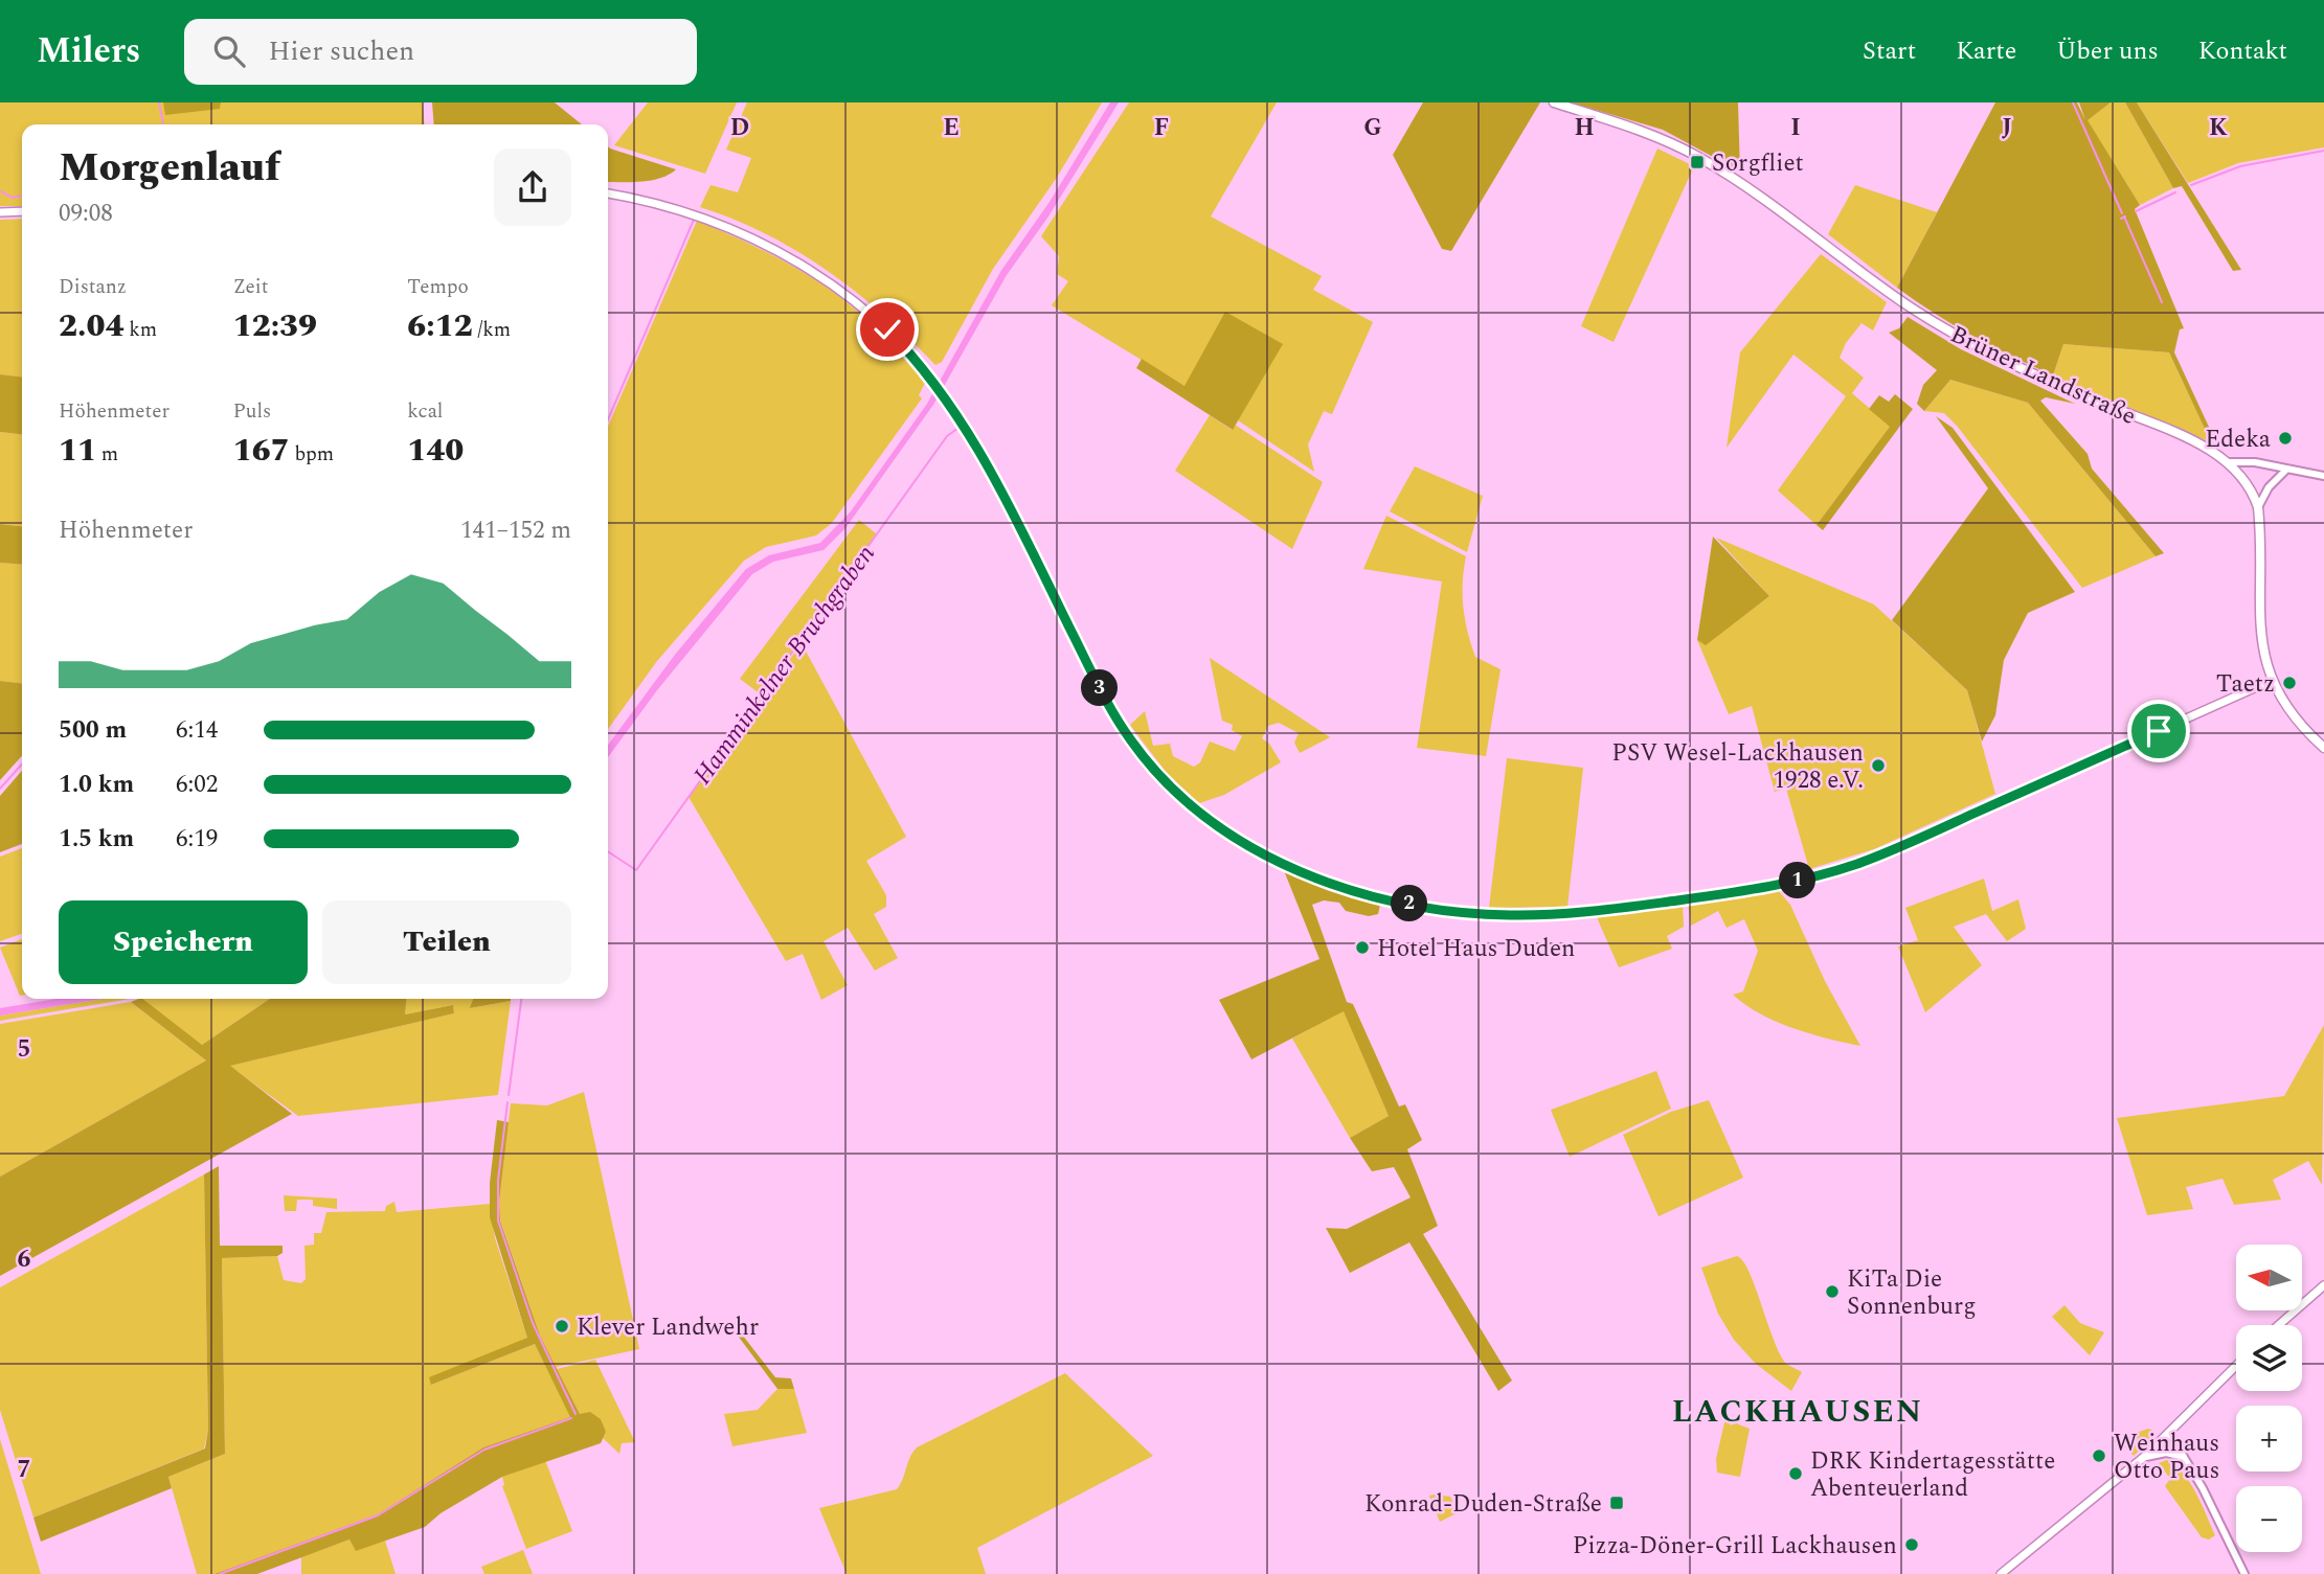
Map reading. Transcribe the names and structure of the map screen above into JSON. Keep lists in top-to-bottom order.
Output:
{
  "streets": {
    "main road": ["Brüner Landstraße"]
  },
  "districts": ["LACKHAUSEN"],
  "water": ["Hamminkelner Bruchgraben"],
  "places": {
    "transit": ["Sorgfliet", "Konrad-Duden-Straße"],
    "other": [
      "Edeka",
      "Taetz",
      "PSV Wesel-Lackhausen 1928 e.V.",
      "Hotel Haus Duden",
      "KiTa Die Sonnenburg",
      "Klever Landwehr",
      "Weinhaus Otto Paus",
      "DRK Kindertagesstätte Abenteuerland",
      "Pizza-Döner-Grill Lackhausen"
    ]
  },
  "north": "left",
  "page": {
    "header": "Milers",
    "search": "Hier suchen",
    "nav": [
      "Start",
      "Karte",
      "Über uns",
      "Kontakt"
    ],
    "heading": ["Morgenlauf", "09:08"],
    "stats": [
      ["Distanz", "2.04 km"],
      ["Zeit", "12:39"],
      ["Tempo", "6:12 /km"],
      ["Höhenmeter", "11 m"],
      ["Puls", "167 bpm"],
      ["kcal", "140"]
    ],
    "chart": ["Höhenmeter", "141–152 m"],
    "pins": ["3", "1", "2"],
    "list": [
      {
        "name": "500 m",
        "note": "6:14"
      },
      {
        "name": "1.0 km",
        "note": "6:02"
      },
      {
        "name": "1.5 km",
        "note": "6:19"
      }
    ],
    "buttons": ["Speichern", "Teilen"],
    "map_buttons": ["+", "−"]
  },
  "grid": {
    "columns": [
      "D",
      "E",
      "F",
      "G",
      "H",
      "I",
      "J",
      "K"
    ],
    "rows": ["5", "6", "7"]
  }
}
